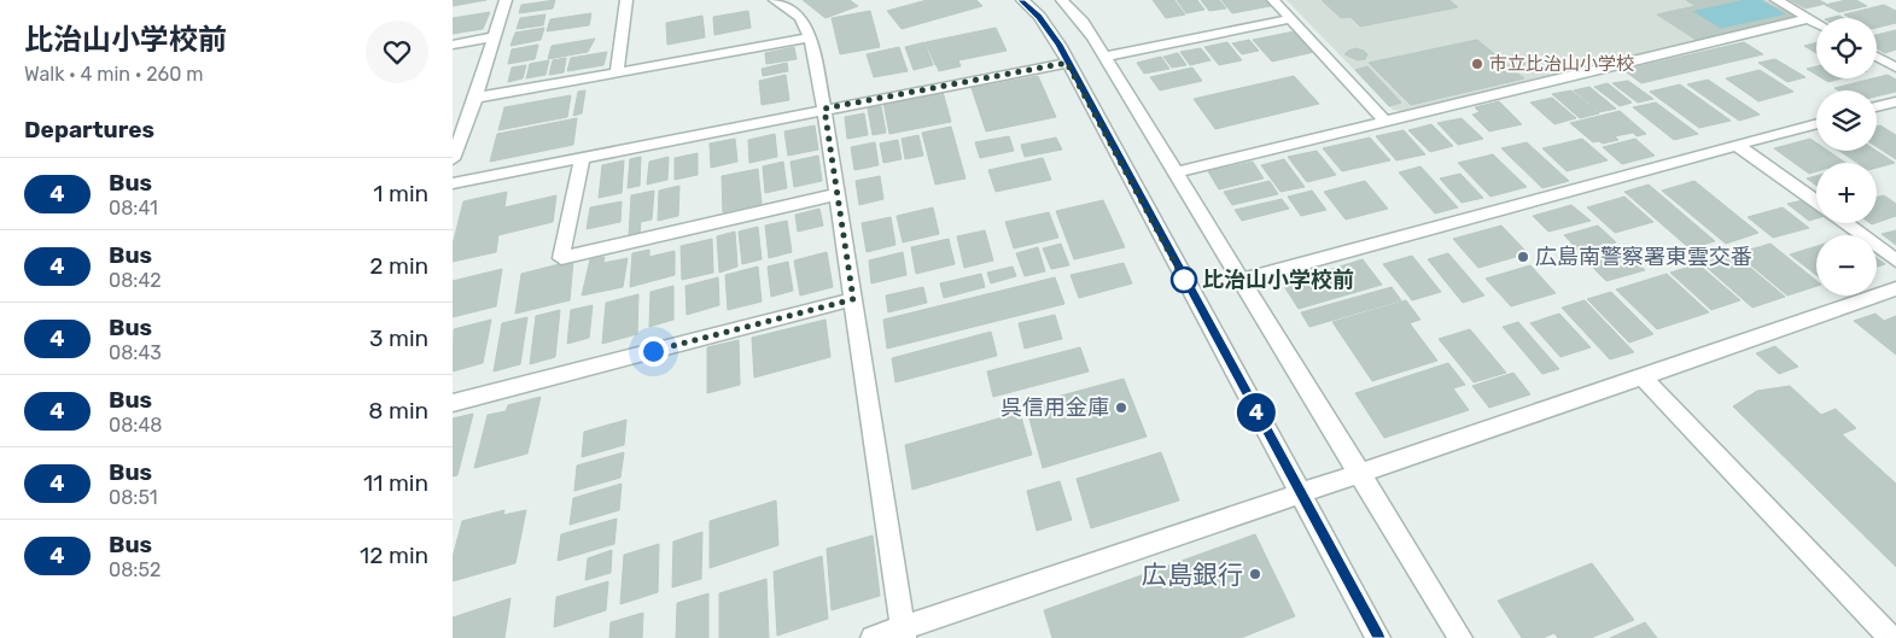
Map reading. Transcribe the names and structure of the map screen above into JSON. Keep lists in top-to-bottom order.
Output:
{
  "places": [
    "市立比治山小学校",
    "広島南警察署東雲交番",
    "比治山小学校前",
    "呉信用金庫",
    "広島銀行"
  ],
  "lines": ["bus line 4"],
  "page": {
    "heading": [
      ["比治山小学校前", "Walk · 4 min · 260 m"],
      "Departures"
    ],
    "on_map": "4",
    "map_buttons": ["+", "−"],
    "list": [
      {
        "mark": "4",
        "name": "Bus",
        "note": "08:41",
        "value": "1 min"
      },
      {
        "mark": "4",
        "name": "Bus",
        "note": "08:42",
        "value": "2 min"
      },
      {
        "mark": "4",
        "name": "Bus",
        "note": "08:43",
        "value": "3 min"
      },
      {
        "mark": "4",
        "name": "Bus",
        "note": "08:48",
        "value": "8 min"
      },
      {
        "mark": "4",
        "name": "Bus",
        "note": "08:51",
        "value": "11 min"
      },
      {
        "mark": "4",
        "name": "Bus",
        "note": "08:52",
        "value": "12 min"
      }
    ]
  }
}
